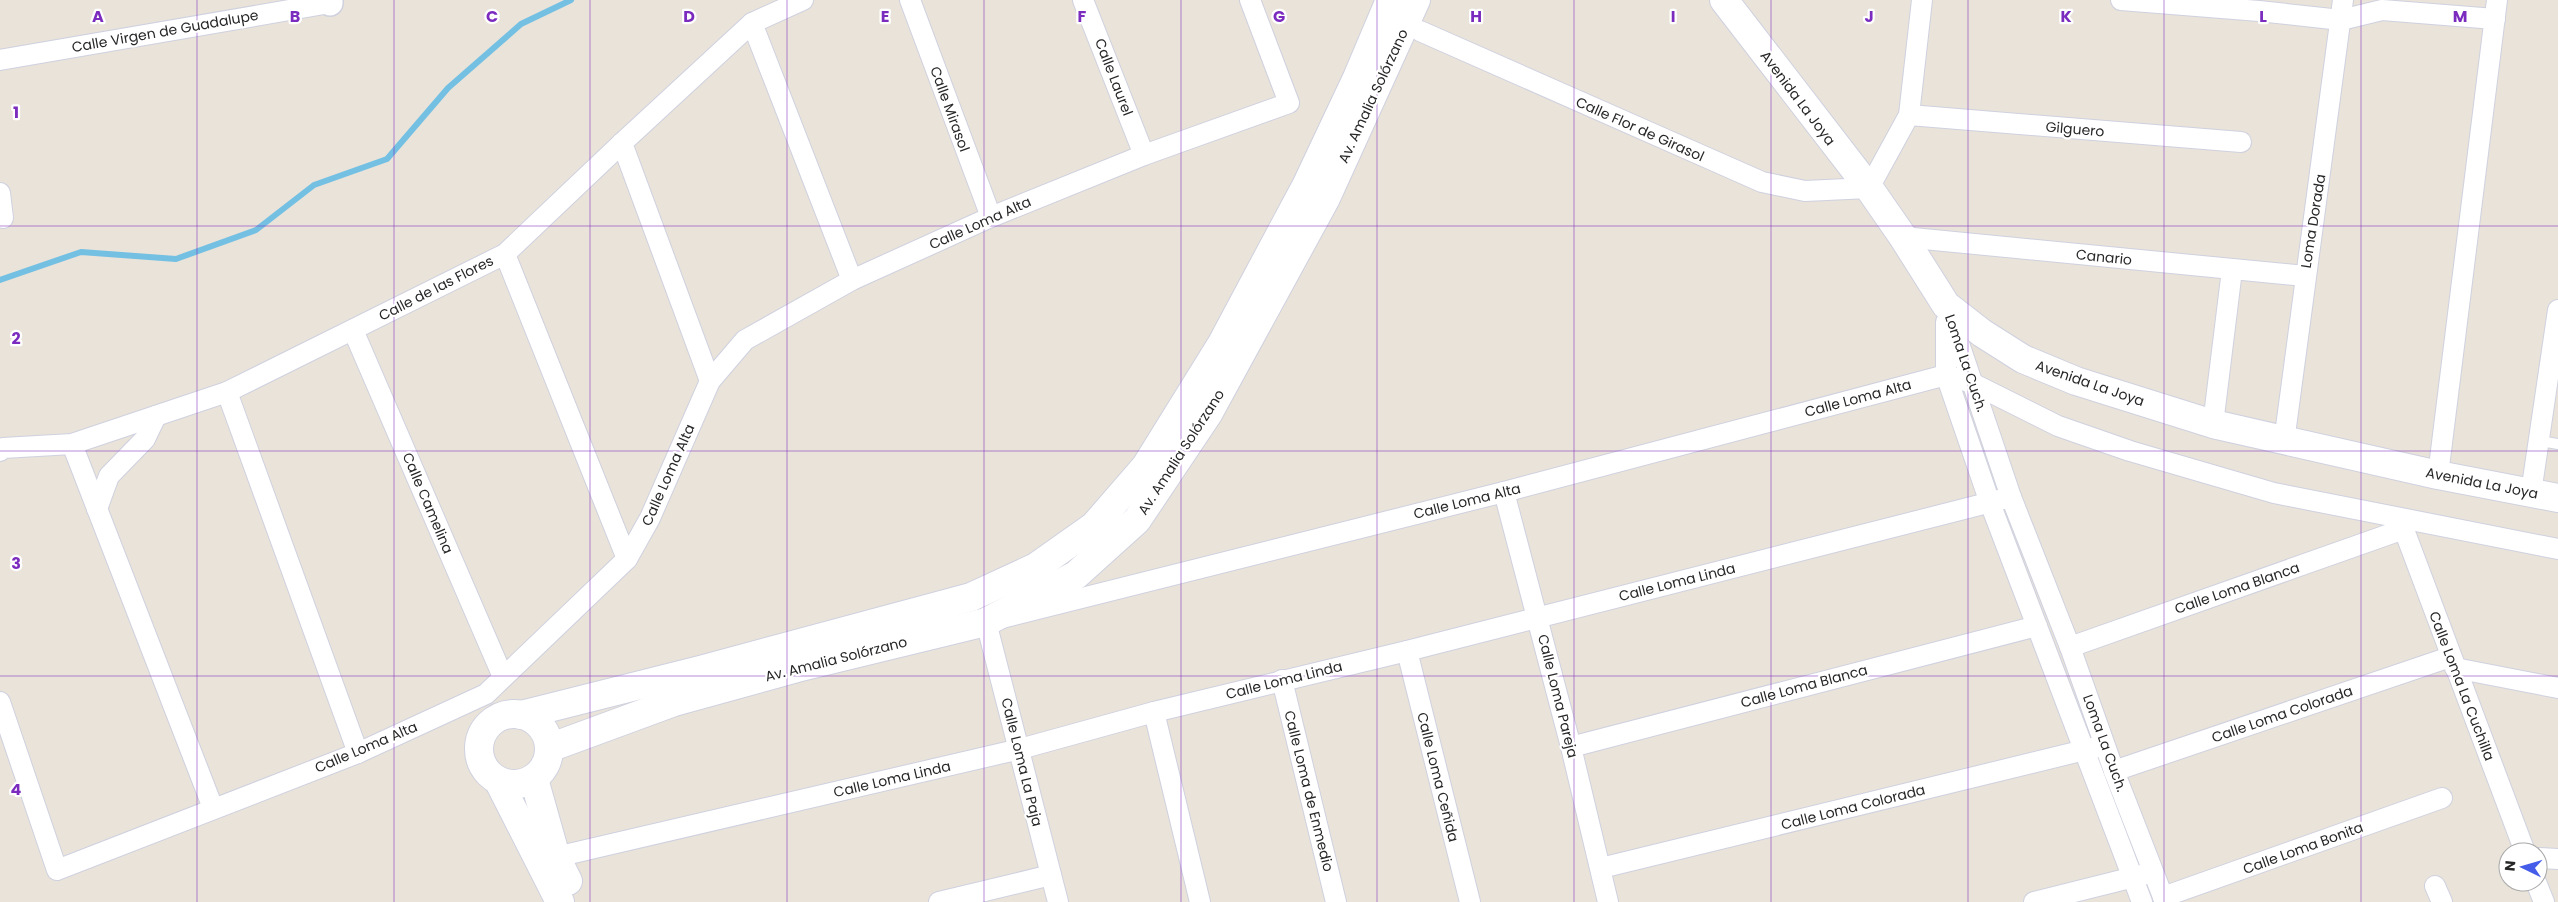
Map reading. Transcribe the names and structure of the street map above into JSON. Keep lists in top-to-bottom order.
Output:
{
  "streets": {
    "main road": ["Av. Amalia Solórzano", "Avenida La Joya"],
    "street": [
      "Calle Virgen de Guadalupe",
      "Calle Laurel",
      "Calle Mirasol",
      "Calle Flor de Girasol",
      "Gilguero",
      "Loma Dorada",
      "Calle Loma Alta",
      "Canario",
      "Calle de las Flores",
      "Loma La Cuch.",
      "Calle Camelina",
      "Calle Loma Linda",
      "Calle Loma Blanca",
      "Calle Loma La Cuchilla",
      "Calle Loma Pareja",
      "Calle Loma Colorada",
      "Calle Loma La Paja",
      "Calle Loma Ceñida",
      "Calle Loma de Enmedio",
      "Calle Loma Bonita"
    ]
  },
  "crossings": [
    ["Calle Laurel", "Calle Loma Alta"],
    ["Av. Amalia Solórzano", "Calle Loma Alta"],
    ["Av. Amalia Solórzano", "Calle Loma La Paja"],
    ["Avenida La Joya", "Calle Flor de Girasol"],
    ["Avenida La Joya", "Loma Dorada"],
    ["Avenida La Joya", "Canario"],
    ["Avenida La Joya", "Loma La Cuch."],
    ["Calle Mirasol", "Calle Loma Alta"],
    ["Loma Dorada", "Canario"],
    ["Calle Loma Alta", "Loma La Cuch."],
    ["Calle Loma Alta", "Calle Camelina"],
    ["Calle Loma Alta", "Calle Loma Pareja"],
    ["Calle Loma Alta", "Calle Loma La Paja"],
    ["Calle de las Flores", "Calle Camelina"],
    ["Loma La Cuch.", "Calle Loma Linda"],
    ["Loma La Cuch.", "Calle Loma Blanca"],
    ["Loma La Cuch.", "Calle Loma Colorada"],
    ["Loma La Cuch.", "Calle Loma Bonita"],
    ["Calle Loma Linda", "Calle Loma Pareja"],
    ["Calle Loma Linda", "Calle Loma La Paja"],
    ["Calle Loma Linda", "Calle Loma Ceñida"],
    ["Calle Loma Linda", "Calle Loma de Enmedio"],
    ["Calle Loma Blanca", "Calle Loma La Cuchilla"],
    ["Calle Loma Blanca", "Calle Loma Pareja"],
    ["Calle Loma La Cuchilla", "Calle Loma Colorada"],
    ["Calle Loma Pareja", "Calle Loma Colorada"]
  ],
  "north": "left",
  "grid": {
    "columns": [
      "A",
      "B",
      "C",
      "D",
      "E",
      "F",
      "G",
      "H",
      "I",
      "J",
      "K",
      "L",
      "M"
    ],
    "rows": [
      "1",
      "2",
      "3",
      "4"
    ]
  }
}
